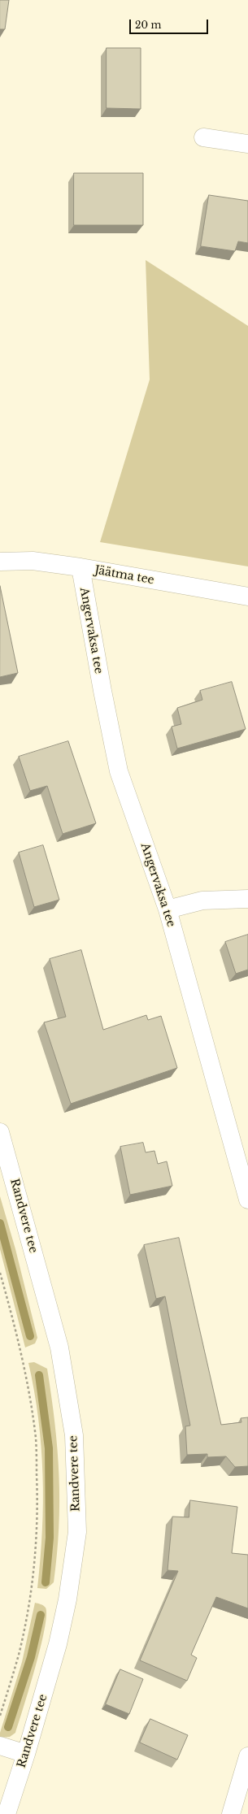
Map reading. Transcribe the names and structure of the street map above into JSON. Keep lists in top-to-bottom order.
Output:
{
  "streets": {
    "street": ["Jäätma tee", "Angervaksa tee", "Randvere tee"]
  },
  "crossings": [
    ["Jäätma tee", "Angervaksa tee"]
  ],
  "scale_bar": "20 m"
}
